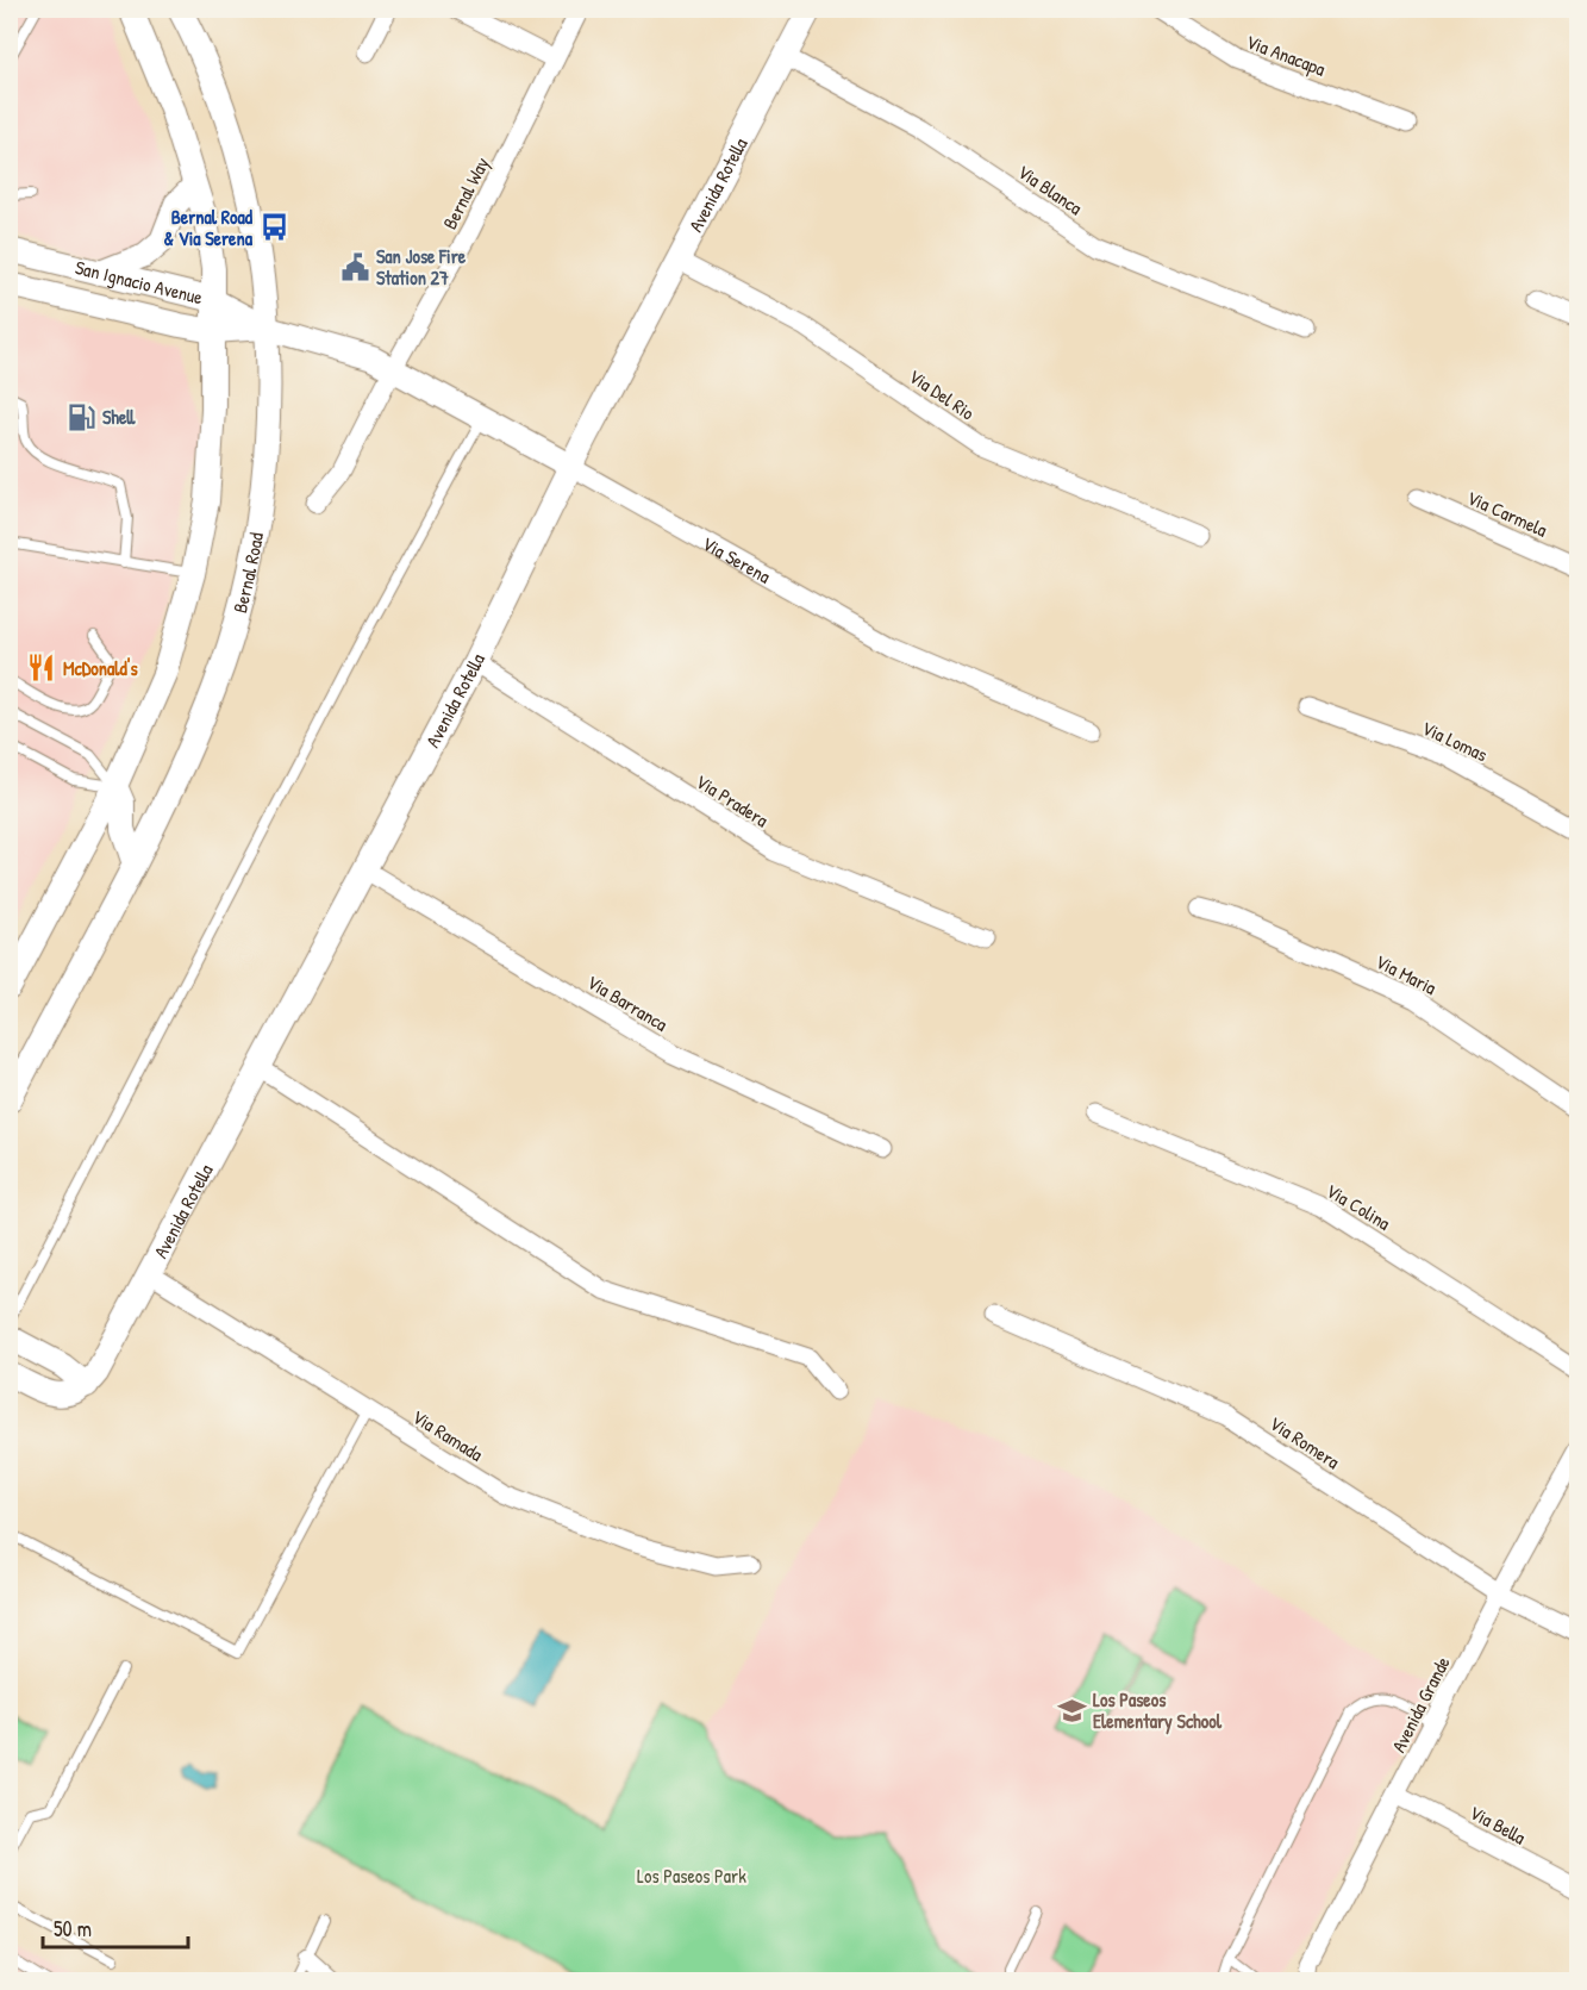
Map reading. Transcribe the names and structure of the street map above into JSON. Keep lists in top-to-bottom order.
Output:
{
  "streets": {
    "street": [
      "Via Anacapa",
      "Avenida Rotella",
      "Via Blanca",
      "Bernal Way",
      "San Ignacio Avenue",
      "Via Del Rio",
      "Via Carmela",
      "Via Serena",
      "Bernal Road",
      "Via Lomas",
      "Via Pradera",
      "Via Maria",
      "Via Barranca",
      "Via Colina",
      "Via Ramada",
      "Via Romera",
      "Avenida Grande",
      "Via Bella"
    ]
  },
  "crossings": [
    ["Avenida Rotella", "Via Blanca"],
    ["Avenida Rotella", "Via Del Rio"],
    ["Avenida Rotella", "Via Serena"],
    ["Avenida Rotella", "Via Pradera"],
    ["Avenida Rotella", "Via Barranca"],
    ["Avenida Rotella", "Via Ramada"],
    ["Bernal Way", "San Ignacio Avenue"],
    ["Bernal Way", "Via Serena"],
    ["San Ignacio Avenue", "Via Serena"],
    ["San Ignacio Avenue", "Bernal Road"],
    ["Via Romera", "Avenida Grande"],
    ["Avenida Grande", "Via Bella"]
  ],
  "parks": ["Los Paseos Park"],
  "places": {
    "bus stop": ["Bernal Road & Via Serena"],
    "public building": ["San Jose Fire Station 27"],
    "fuel station": ["Shell"],
    "restaurant": ["McDonald's"],
    "school or university": ["Los Paseos Elementary School"]
  },
  "scale_bar": "50 m"
}
